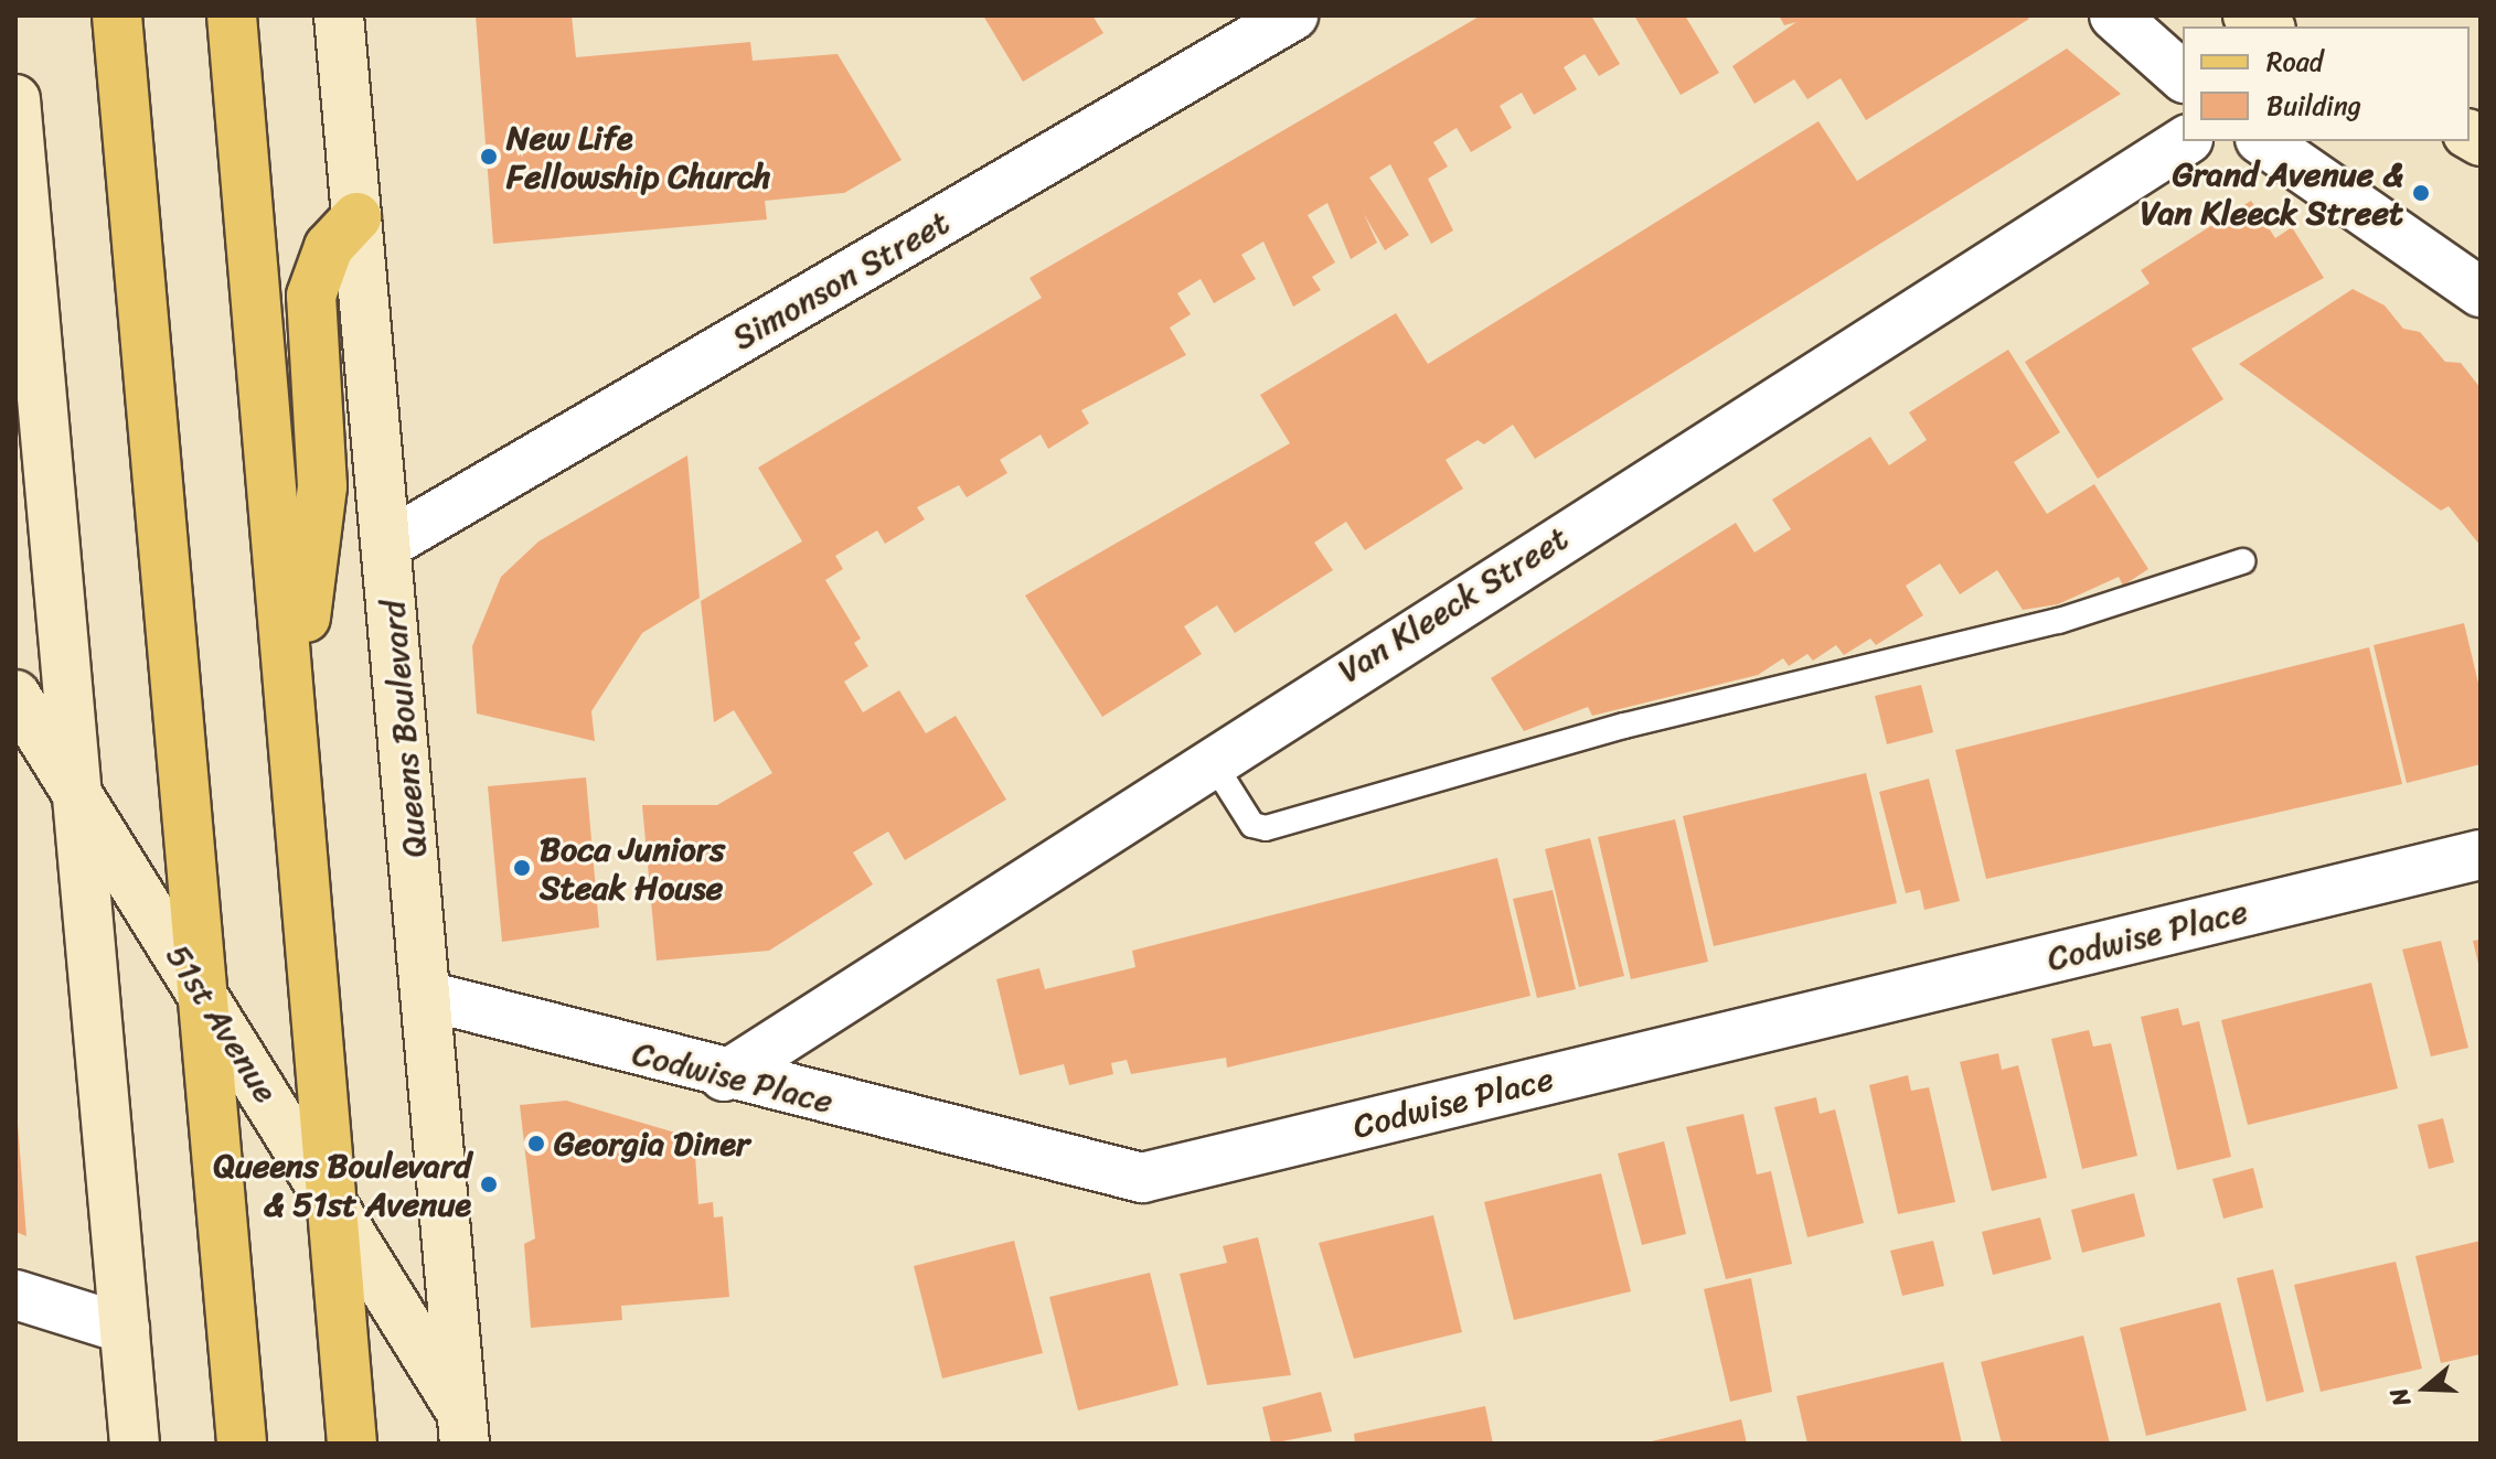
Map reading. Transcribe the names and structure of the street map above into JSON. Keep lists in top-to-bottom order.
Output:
{
  "streets": {
    "street": [
      "Simonson Street",
      "Van Kleeck Street",
      "Queens Boulevard",
      "Codwise Place",
      "51st Avenue"
    ]
  },
  "crossings": [
    ["Simonson Street", "Queens Boulevard"],
    ["Van Kleeck Street", "Codwise Place"],
    ["Queens Boulevard", "Codwise Place"],
    ["Queens Boulevard", "51st Avenue"]
  ],
  "places": [
    "New Life Fellowship Church",
    "Grand Avenue & Van Kleeck Street",
    "Boca Juniors Steak House",
    "Georgia Diner",
    "Queens Boulevard & 51st Avenue"
  ],
  "legend": ["Road", "Building"],
  "north": "left"
}
